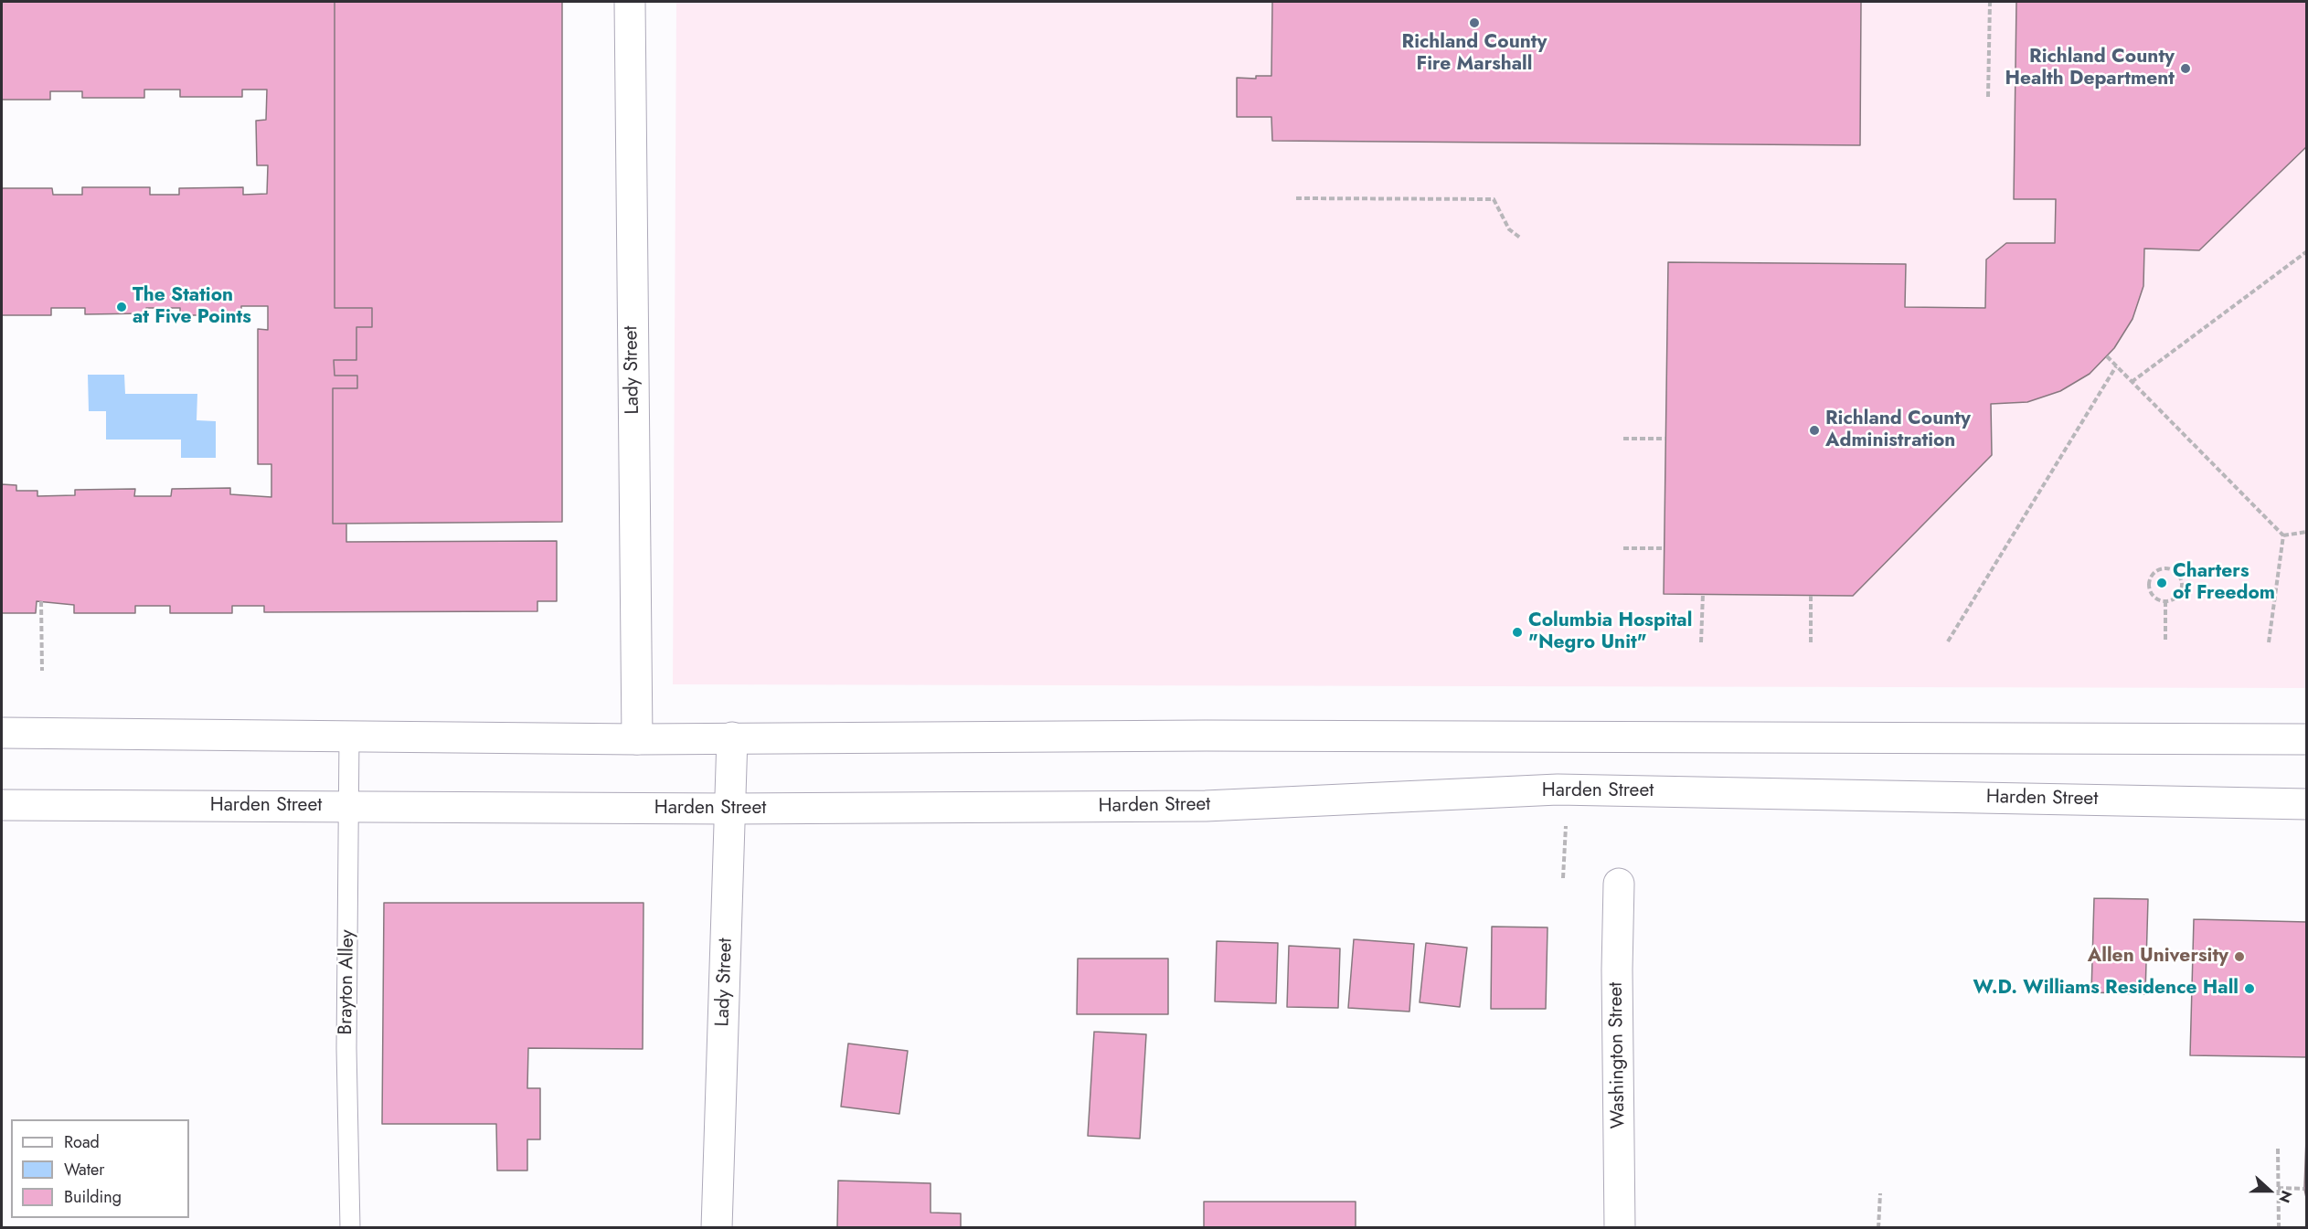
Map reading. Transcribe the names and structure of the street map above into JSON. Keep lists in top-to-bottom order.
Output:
{
  "streets": {
    "main road": ["Lady Street", "Harden Street", "Washington Street"],
    "lane": ["Brayton Alley"]
  },
  "crossings": [
    ["Lady Street", "Harden Street"],
    ["Harden Street", "Brayton Alley"]
  ],
  "places": [
    "Richland County Fire Marshall",
    "Richland County Health Department",
    "The Station at Five Points",
    "Richland County Administration",
    "Charters of Freedom",
    "Columbia Hospital \"Negro Unit\"",
    "Allen University",
    "W.D. Williams Residence Hall"
  ],
  "legend": ["Road", "Water", "Building"],
  "north": "right"
}
